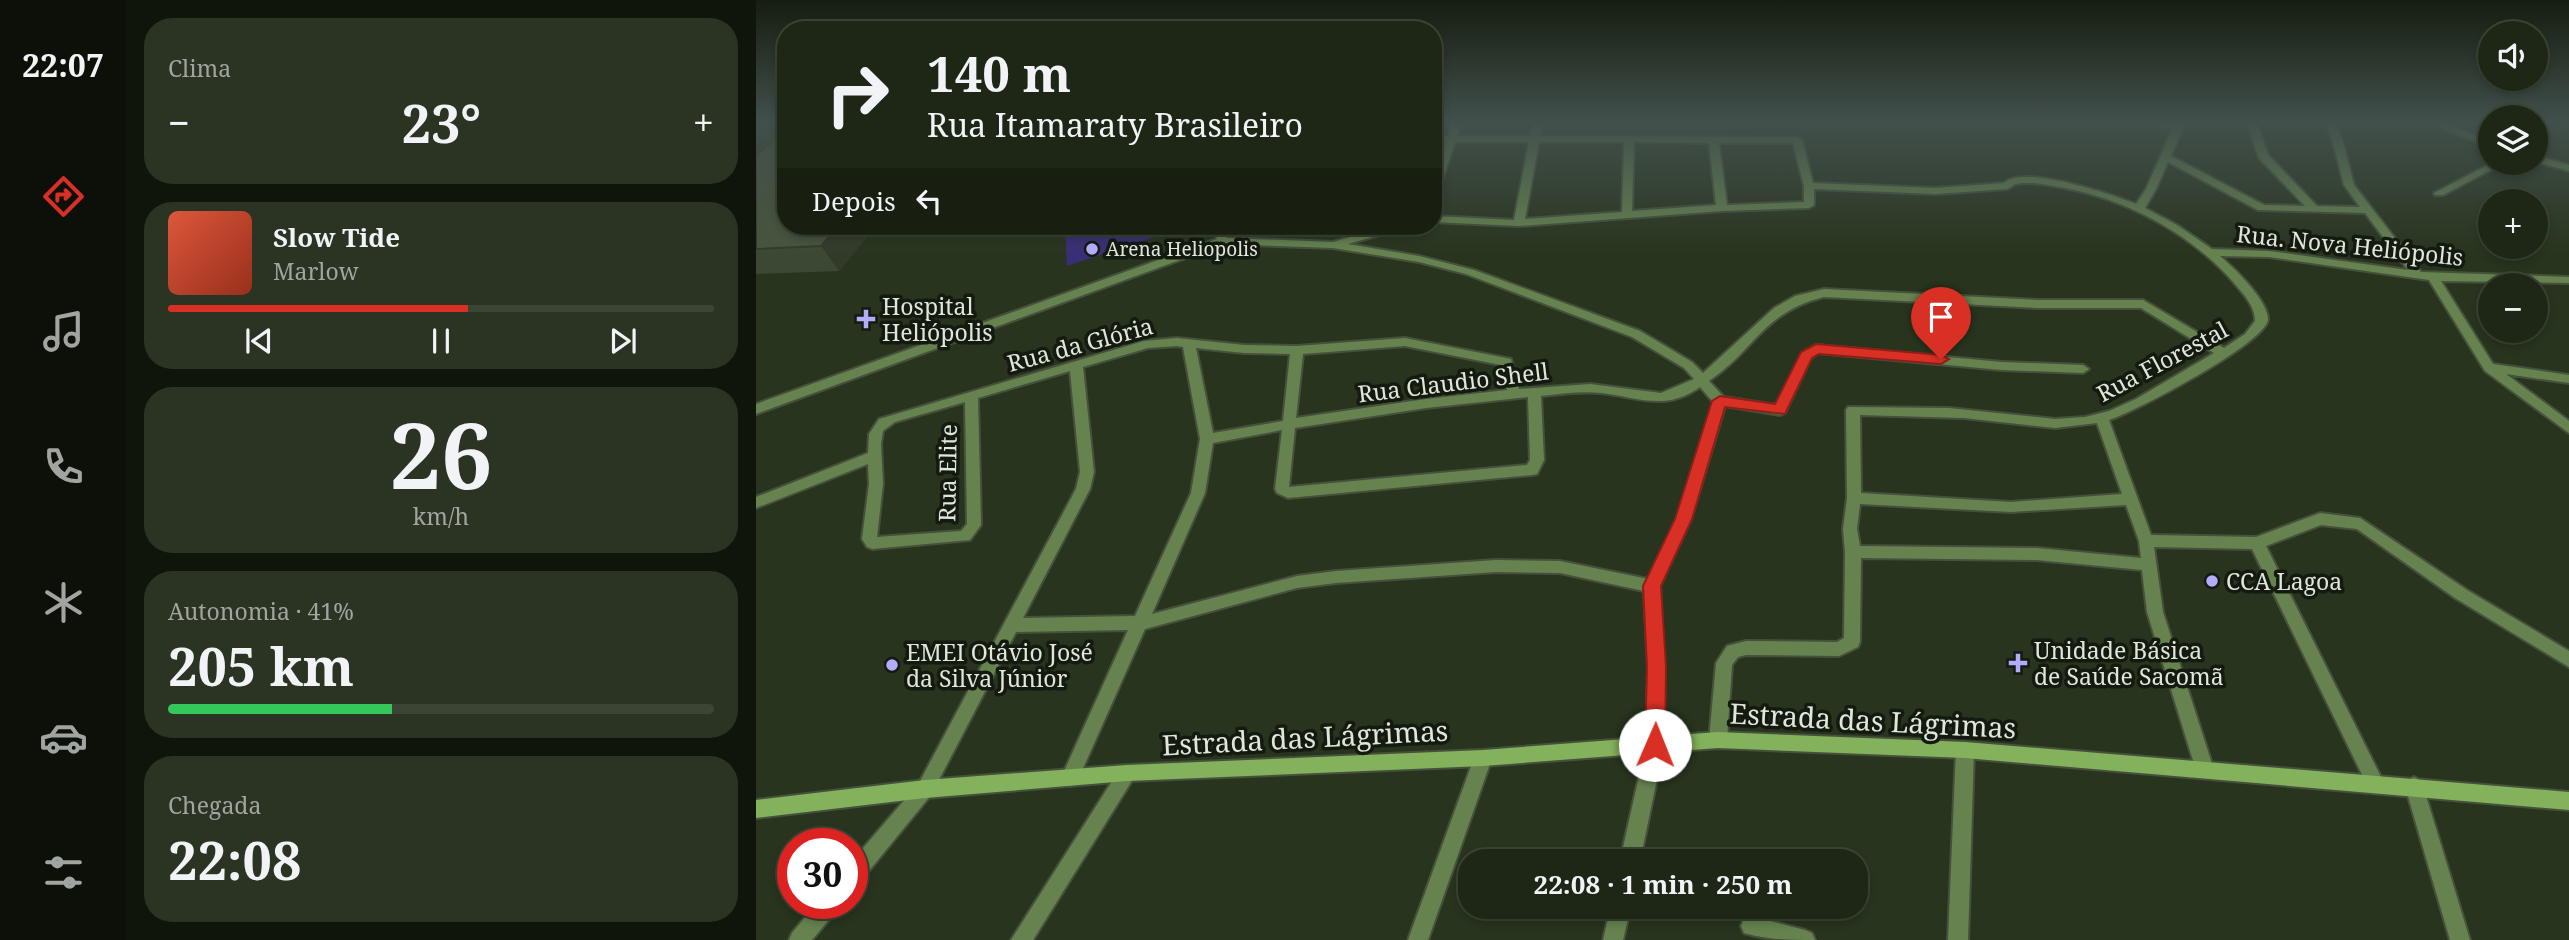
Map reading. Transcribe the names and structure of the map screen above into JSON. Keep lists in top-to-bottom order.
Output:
{
  "streets": {
    "main road": ["Estrada das Lágrimas"],
    "street": [
      "Rua. Nova Heliópolis",
      "Rua da Glória",
      "Rua Florestal",
      "Rua Claudio Shell",
      "Rua Elite"
    ]
  },
  "crossings": [
    ["Rua. Nova Heliópolis", "Rua Florestal"],
    ["Rua da Glória", "Rua Claudio Shell"],
    ["Rua da Glória", "Rua Elite"],
    ["Rua Florestal", "Rua Claudio Shell"]
  ],
  "places": {
    "other": ["Arena Heliopolis", "CCA Lagoa", "EMEI Otávio José da Silva Júnior"],
    "health": ["Hospital Heliópolis", "Unidade Básica de Saúde Sacomã"]
  },
  "page": {
    "tabs": "22:07",
    "tile": [
      "Clima",
      ["26", "km/h"],
      ["Autonomia · 41%", "205 km"],
      ["Chegada", "22:08"]
    ],
    "map_buttons": ["+", "−"],
    "turn": ["140 m", "Rua Itamaraty Brasileiro"],
    "heat": ["−", "23°", "+"],
    "then": "Depois",
    "song": ["Slow Tide", "Marlow"],
    "limit": "30",
    "trip": "22:08 · 1 min · 250 m"
  }
}
